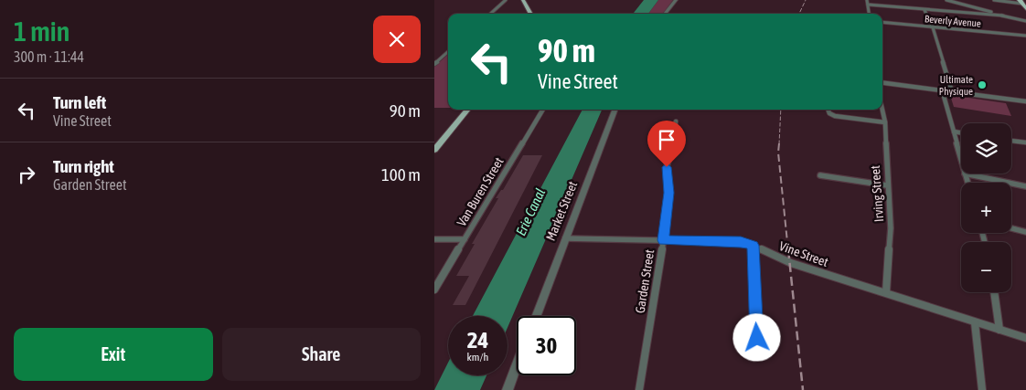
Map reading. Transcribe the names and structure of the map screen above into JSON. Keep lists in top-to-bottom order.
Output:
{
  "streets": {
    "street": [
      "Beverly Avenue",
      "Van Buren Street",
      "Irving Street",
      "Market Street",
      "Vine Street",
      "Garden Street"
    ]
  },
  "crossings": [
    ["Irving Street", "Vine Street"],
    ["Market Street", "Vine Street"],
    ["Vine Street", "Garden Street"]
  ],
  "water": ["Erie Canal"],
  "places": ["Ultimate Physique"],
  "page": {
    "heading": ["1 min", "300 m · 11:44"],
    "turn": ["90 m", "Vine Street"],
    "list": [
      {
        "name": "Turn left",
        "note": "Vine Street",
        "value": "90 m"
      },
      {
        "name": "Turn right",
        "note": "Garden Street",
        "value": "100 m"
      }
    ],
    "map_buttons": ["+", "−"],
    "speed": "24 km/h",
    "limit": "30",
    "buttons": ["Exit", "Share"]
  }
}
